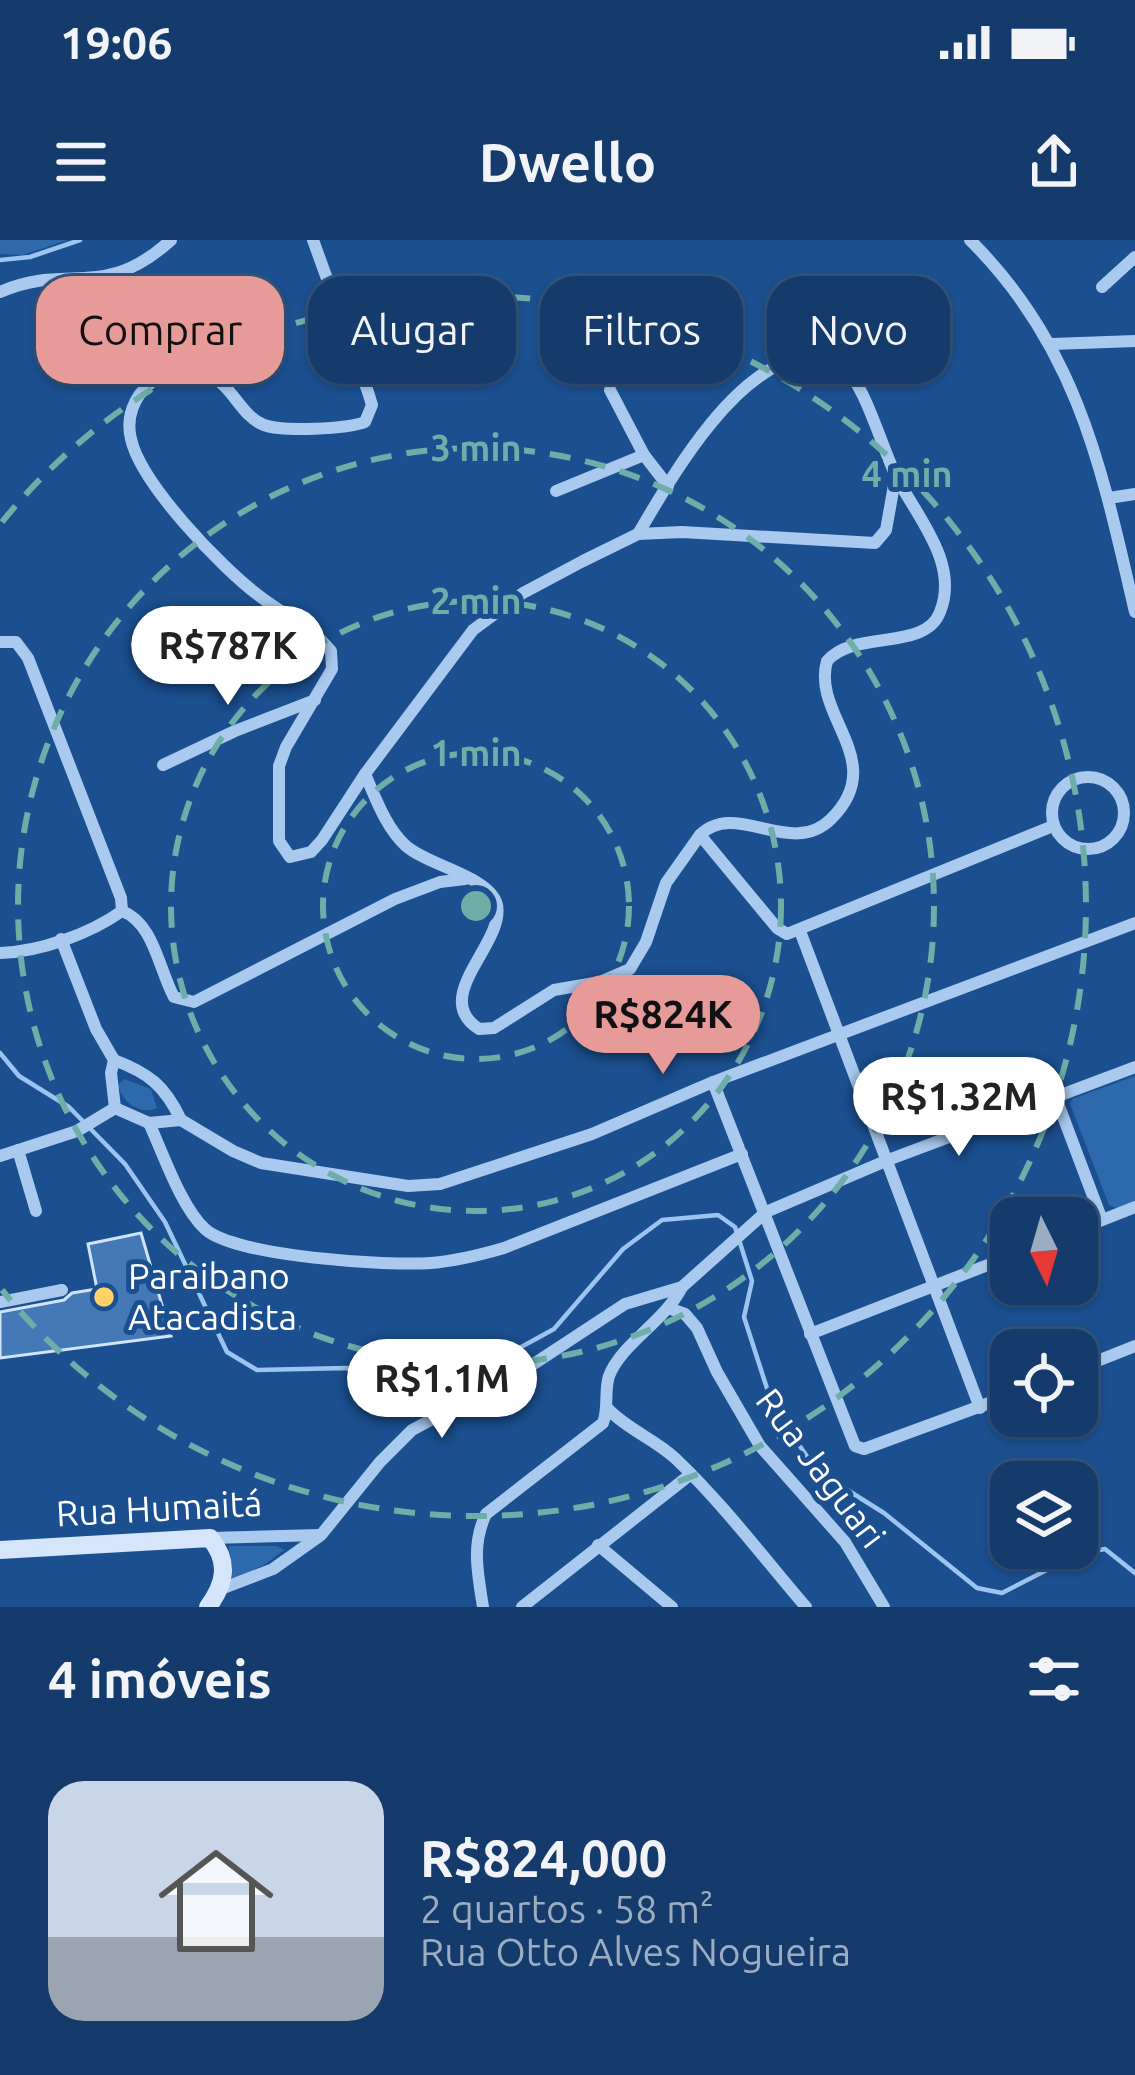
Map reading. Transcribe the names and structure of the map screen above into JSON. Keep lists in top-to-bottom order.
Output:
{
  "streets": {
    "main road": ["Rua Humaitá"],
    "street": ["Rua Jaguari"]
  },
  "places": ["Paraibano Atacadista"],
  "north": "bottom",
  "page": {
    "status": "19:06",
    "header": "Dwello",
    "chip": [
      "Comprar",
      "Alugar",
      "Filtros",
      "Novo"
    ],
    "price": [
      "R$787K",
      "R$824K",
      "R$1.32M",
      "R$1.1M"
    ],
    "heading": "4 imóveis",
    "list": [
      {
        "name": "R$824,000",
        "note": "2 quartos · 58 m² · Rua Otto Alves Nogueira"
      }
    ]
  },
  "rings": [
    "3 min",
    "4 min",
    "2 min",
    "1 min"
  ]
}
